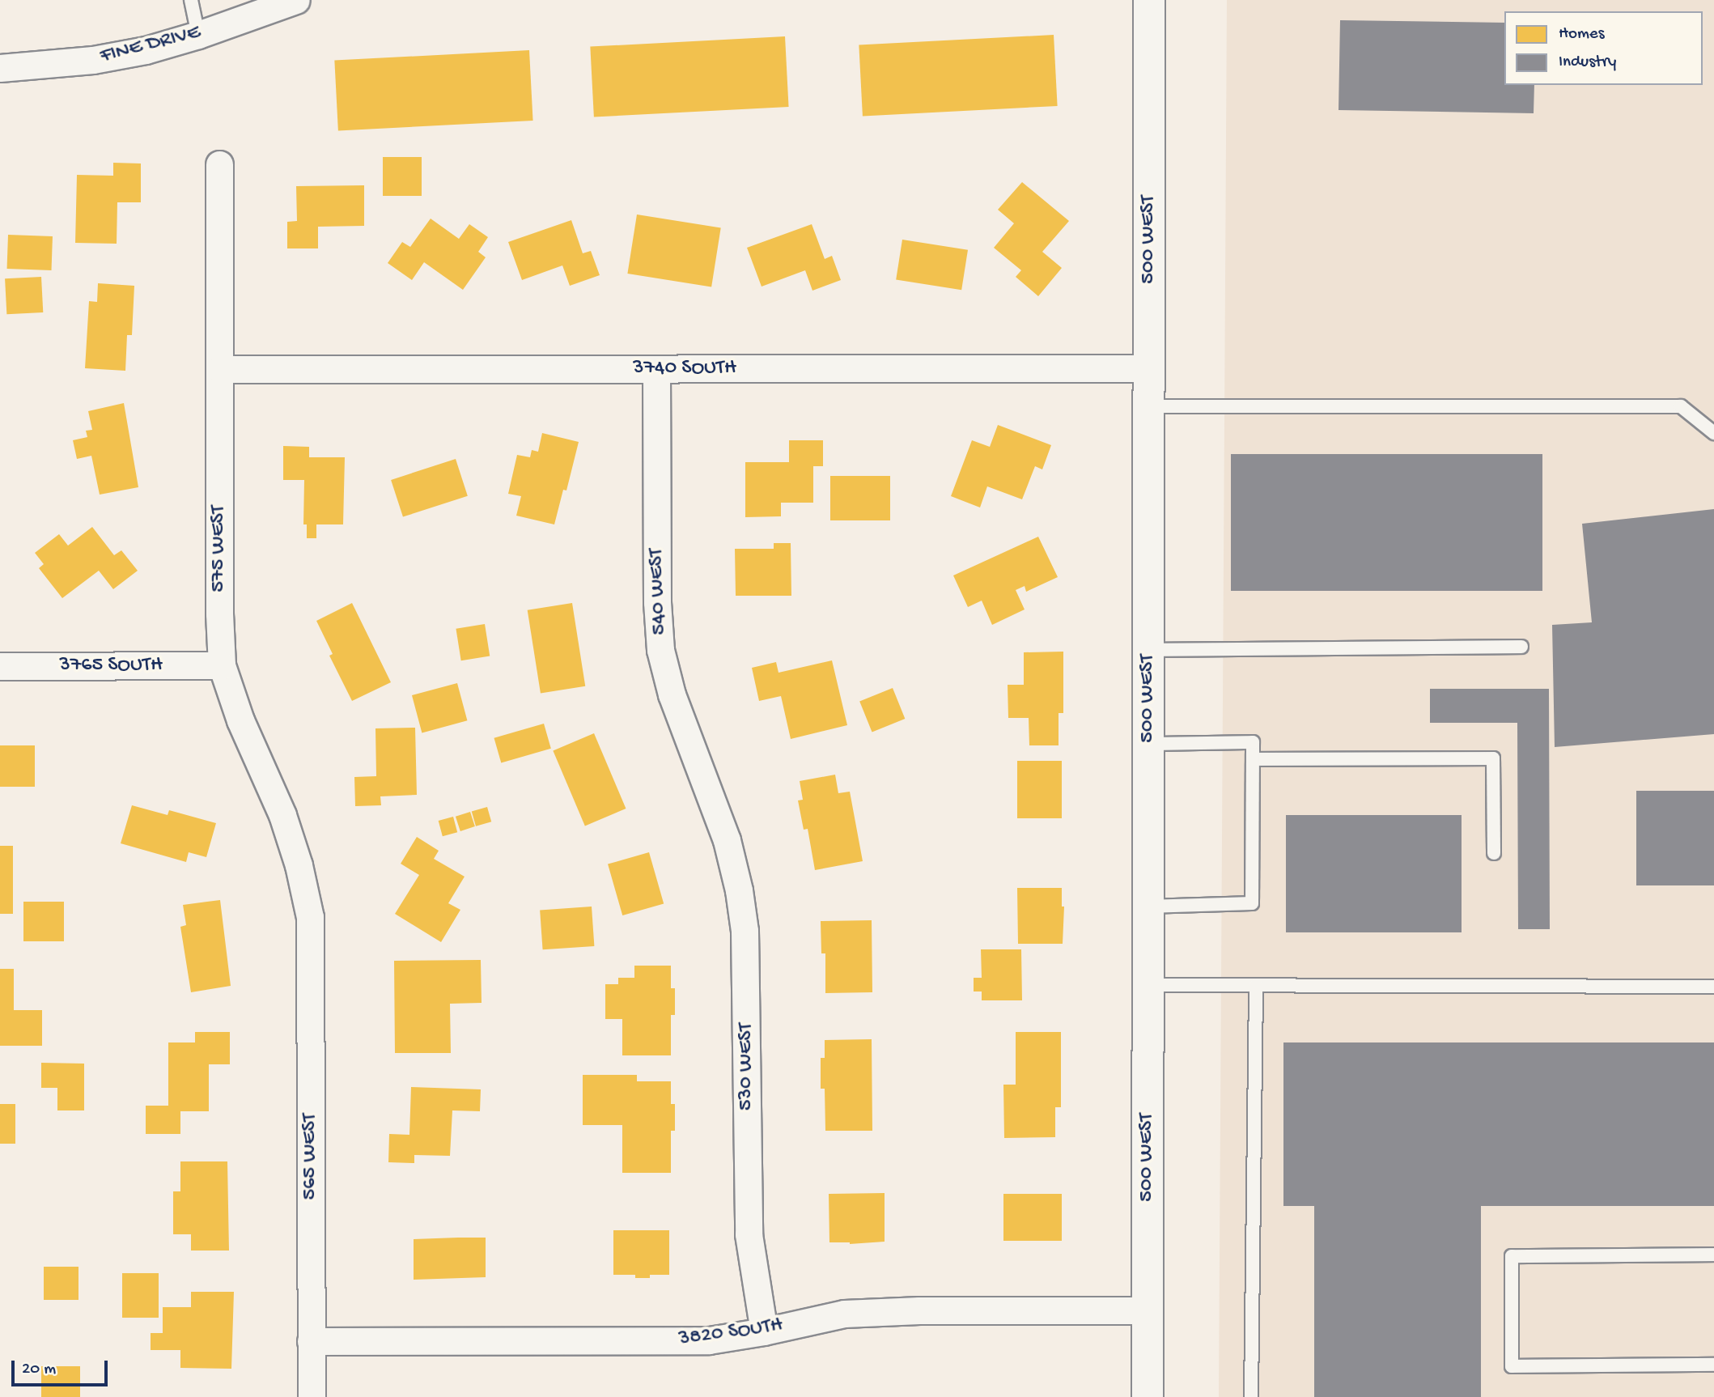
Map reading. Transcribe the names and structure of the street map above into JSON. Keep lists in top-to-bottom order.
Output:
{
  "streets": {
    "main road": ["500 WEST"],
    "street": [
      "FINE DRIVE",
      "3740 SOUTH",
      "575 WEST",
      "540 WEST",
      "3765 SOUTH",
      "530 WEST",
      "565 WEST",
      "3820 SOUTH"
    ]
  },
  "crossings": [
    ["500 WEST", "3740 SOUTH"],
    ["500 WEST", "3820 SOUTH"],
    ["3740 SOUTH", "575 WEST"],
    ["3740 SOUTH", "540 WEST"],
    ["575 WEST", "3765 SOUTH"],
    ["575 WEST", "565 WEST"],
    ["540 WEST", "530 WEST"],
    ["530 WEST", "3820 SOUTH"],
    ["565 WEST", "3820 SOUTH"]
  ],
  "legend": ["Homes", "Industry"],
  "scale_bar": "20 m"
}
